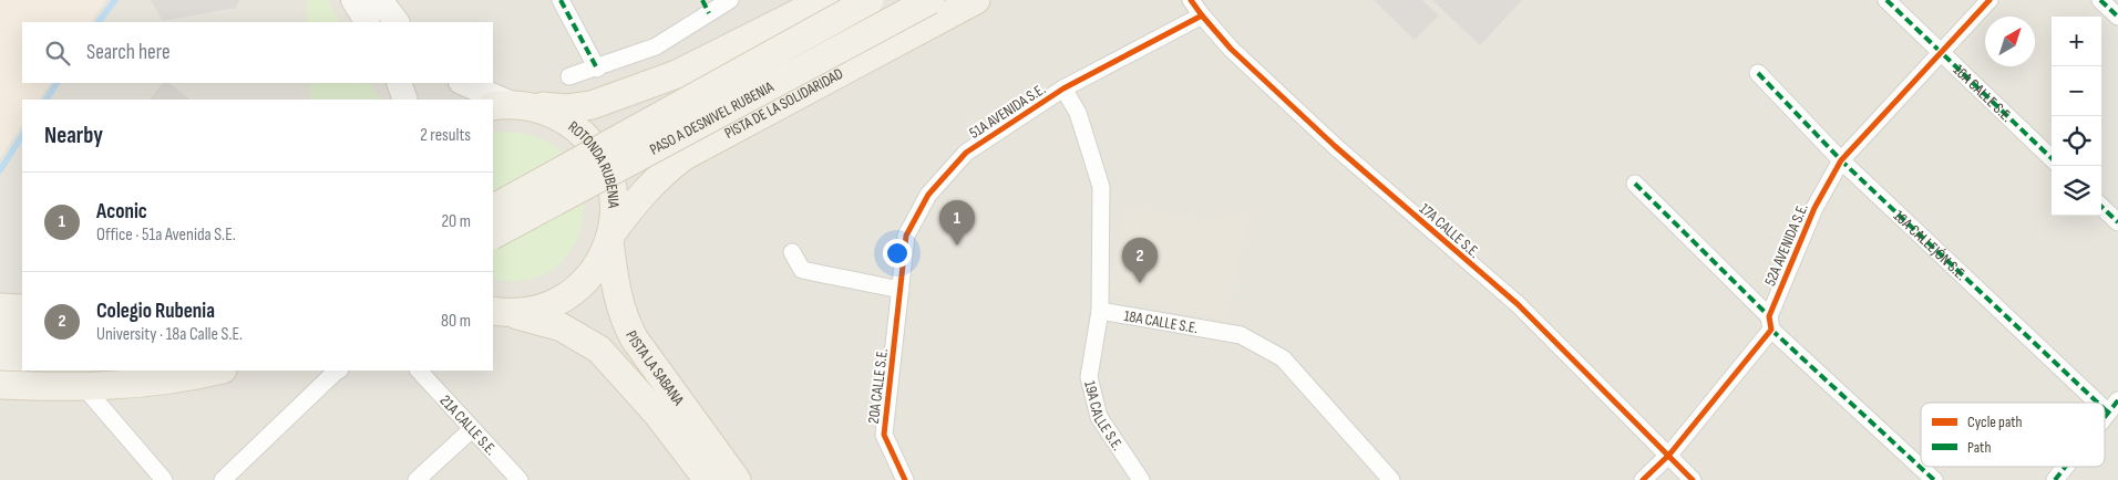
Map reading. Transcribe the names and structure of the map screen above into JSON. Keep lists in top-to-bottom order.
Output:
{
  "streets": {
    "main road": [
      "PISTA DE LA SOLIDARIDAD",
      "PASO A DESNIVEL RUBENIA",
      "ROTONDA RUBENIA",
      "PISTA LA SABANA"
    ],
    "street": [
      "16A CALLE S.E.",
      "51A AVENIDA S.E.",
      "17A CALLE S.E.",
      "52A AVENIDA S.E.",
      "16A CALLEJÓN S.E.",
      "18A CALLE S.E.",
      "20A CALLE S.E.",
      "19A CALLE S.E.",
      "21A CALLE S.E."
    ]
  },
  "crossings": [
    ["16A CALLE S.E.", "52A AVENIDA S.E."],
    ["PISTA DE LA SOLIDARIDAD", "ROTONDA RUBENIA"],
    ["PISTA DE LA SOLIDARIDAD", "PISTA LA SABANA"],
    ["51A AVENIDA S.E.", "17A CALLE S.E."],
    ["51A AVENIDA S.E.", "20A CALLE S.E."],
    ["ROTONDA RUBENIA", "PISTA LA SABANA"],
    ["17A CALLE S.E.", "52A AVENIDA S.E."],
    ["52A AVENIDA S.E.", "16A CALLEJÓN S.E."],
    ["18A CALLE S.E.", "19A CALLE S.E."]
  ],
  "legend": ["Cycle path", "Path"],
  "north": "top right",
  "page": {
    "map_buttons": ["+", "−"],
    "search": "Search here",
    "heading": ["Nearby", "2 results"],
    "list": [
      {
        "mark": "1",
        "name": "Aconic",
        "note": "Office · 51a Avenida S.E.",
        "value": "20 m"
      },
      {
        "mark": "2",
        "name": "Colegio Rubenia",
        "note": "University · 18a Calle S.E.",
        "value": "80 m"
      }
    ],
    "pins": ["1", "2"]
  }
}
